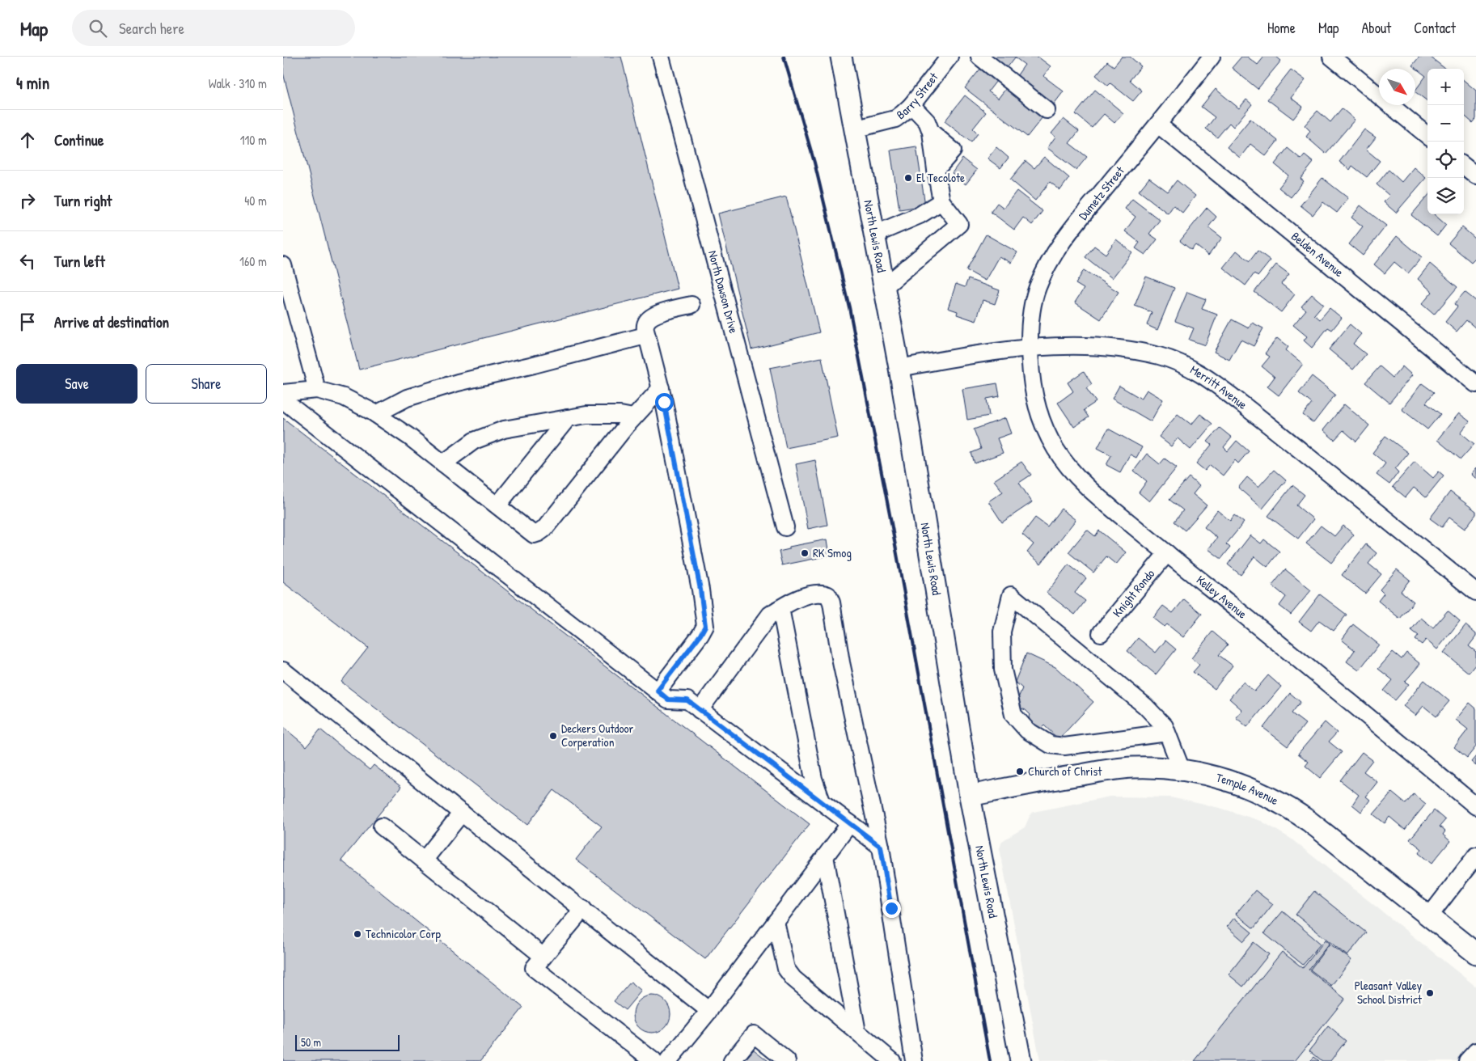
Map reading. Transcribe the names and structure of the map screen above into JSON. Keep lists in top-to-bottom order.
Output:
{
  "streets": {
    "main road": ["North Lewis Road", "Temple Avenue"],
    "street": [
      "Barry Street",
      "Dumetz Street",
      "Belden Avenue",
      "North Dawson Drive",
      "Merritt Avenue",
      "Knight Rondo",
      "Kelley Avenue"
    ]
  },
  "crossings": [
    ["Barry Street", "North Lewis Road"],
    ["Dumetz Street", "Belden Avenue"],
    ["Dumetz Street", "Merritt Avenue"],
    ["Dumetz Street", "Kelley Avenue"],
    ["North Lewis Road", "Merritt Avenue"],
    ["North Lewis Road", "Temple Avenue"],
    ["Merritt Avenue", "Kelley Avenue"],
    ["Knight Rondo", "Kelley Avenue"]
  ],
  "places": [
    "El Tecolote",
    "RK Smog",
    "Deckers Outdoor Corperation",
    "Church of Christ",
    "Technicolor Corp",
    "Pleasant Valley School District"
  ],
  "scale_bar": "50 m",
  "north": "bottom right",
  "page": {
    "header": "Map",
    "search": "Search here",
    "nav": [
      "Home",
      "Map",
      "About",
      "Contact"
    ],
    "heading": ["4 min", "Walk · 310 m"],
    "map_buttons": ["+", "−"],
    "list": [
      ["Continue", "110 m"],
      ["Turn right", "40 m"],
      ["Turn left", "160 m"],
      "Arrive at destination"
    ],
    "buttons": ["Save", "Share"],
    "scale": "50 m"
  }
}
